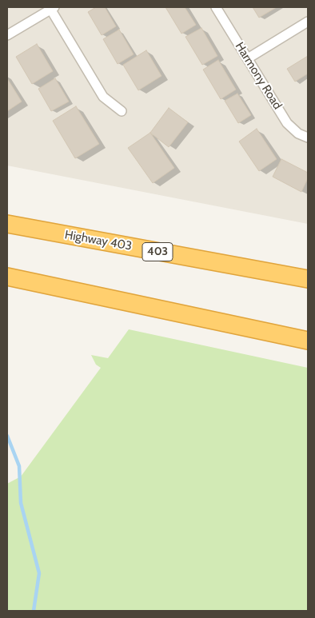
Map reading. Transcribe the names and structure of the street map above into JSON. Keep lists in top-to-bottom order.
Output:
{
  "streets": {
    "highway": ["Highway 403", "403"],
    "street": ["Harmony Road"]
  }
}
